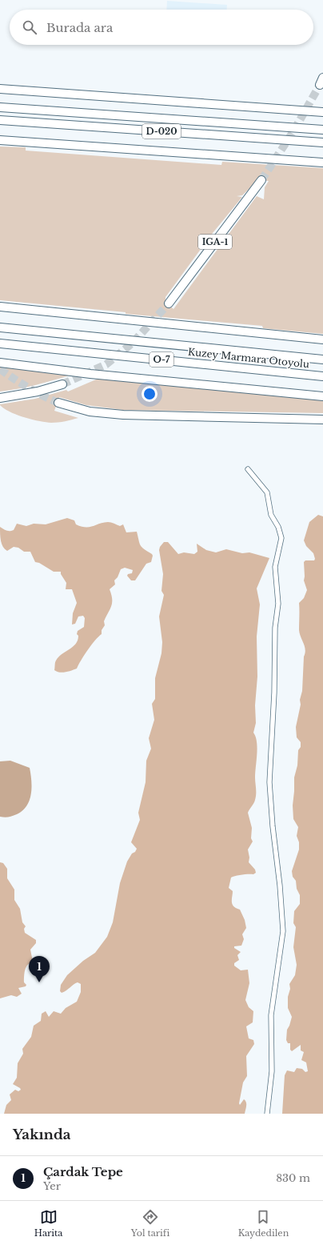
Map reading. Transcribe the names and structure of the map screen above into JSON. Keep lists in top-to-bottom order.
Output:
{
  "streets": {
    "highway": [
      "D-020",
      "IGA-1",
      "Kuzey Marmara Otoyolu",
      "O-7"
    ]
  },
  "page": {
    "search": "Burada ara",
    "pins": "1",
    "heading": "Yakında",
    "list": [
      {
        "mark": "1",
        "name": "Çardak Tepe",
        "note": "Yer",
        "value": "830 m"
      }
    ],
    "nav": ["Harita", "Yol tarifi", "Kaydedilen"]
  }
}
